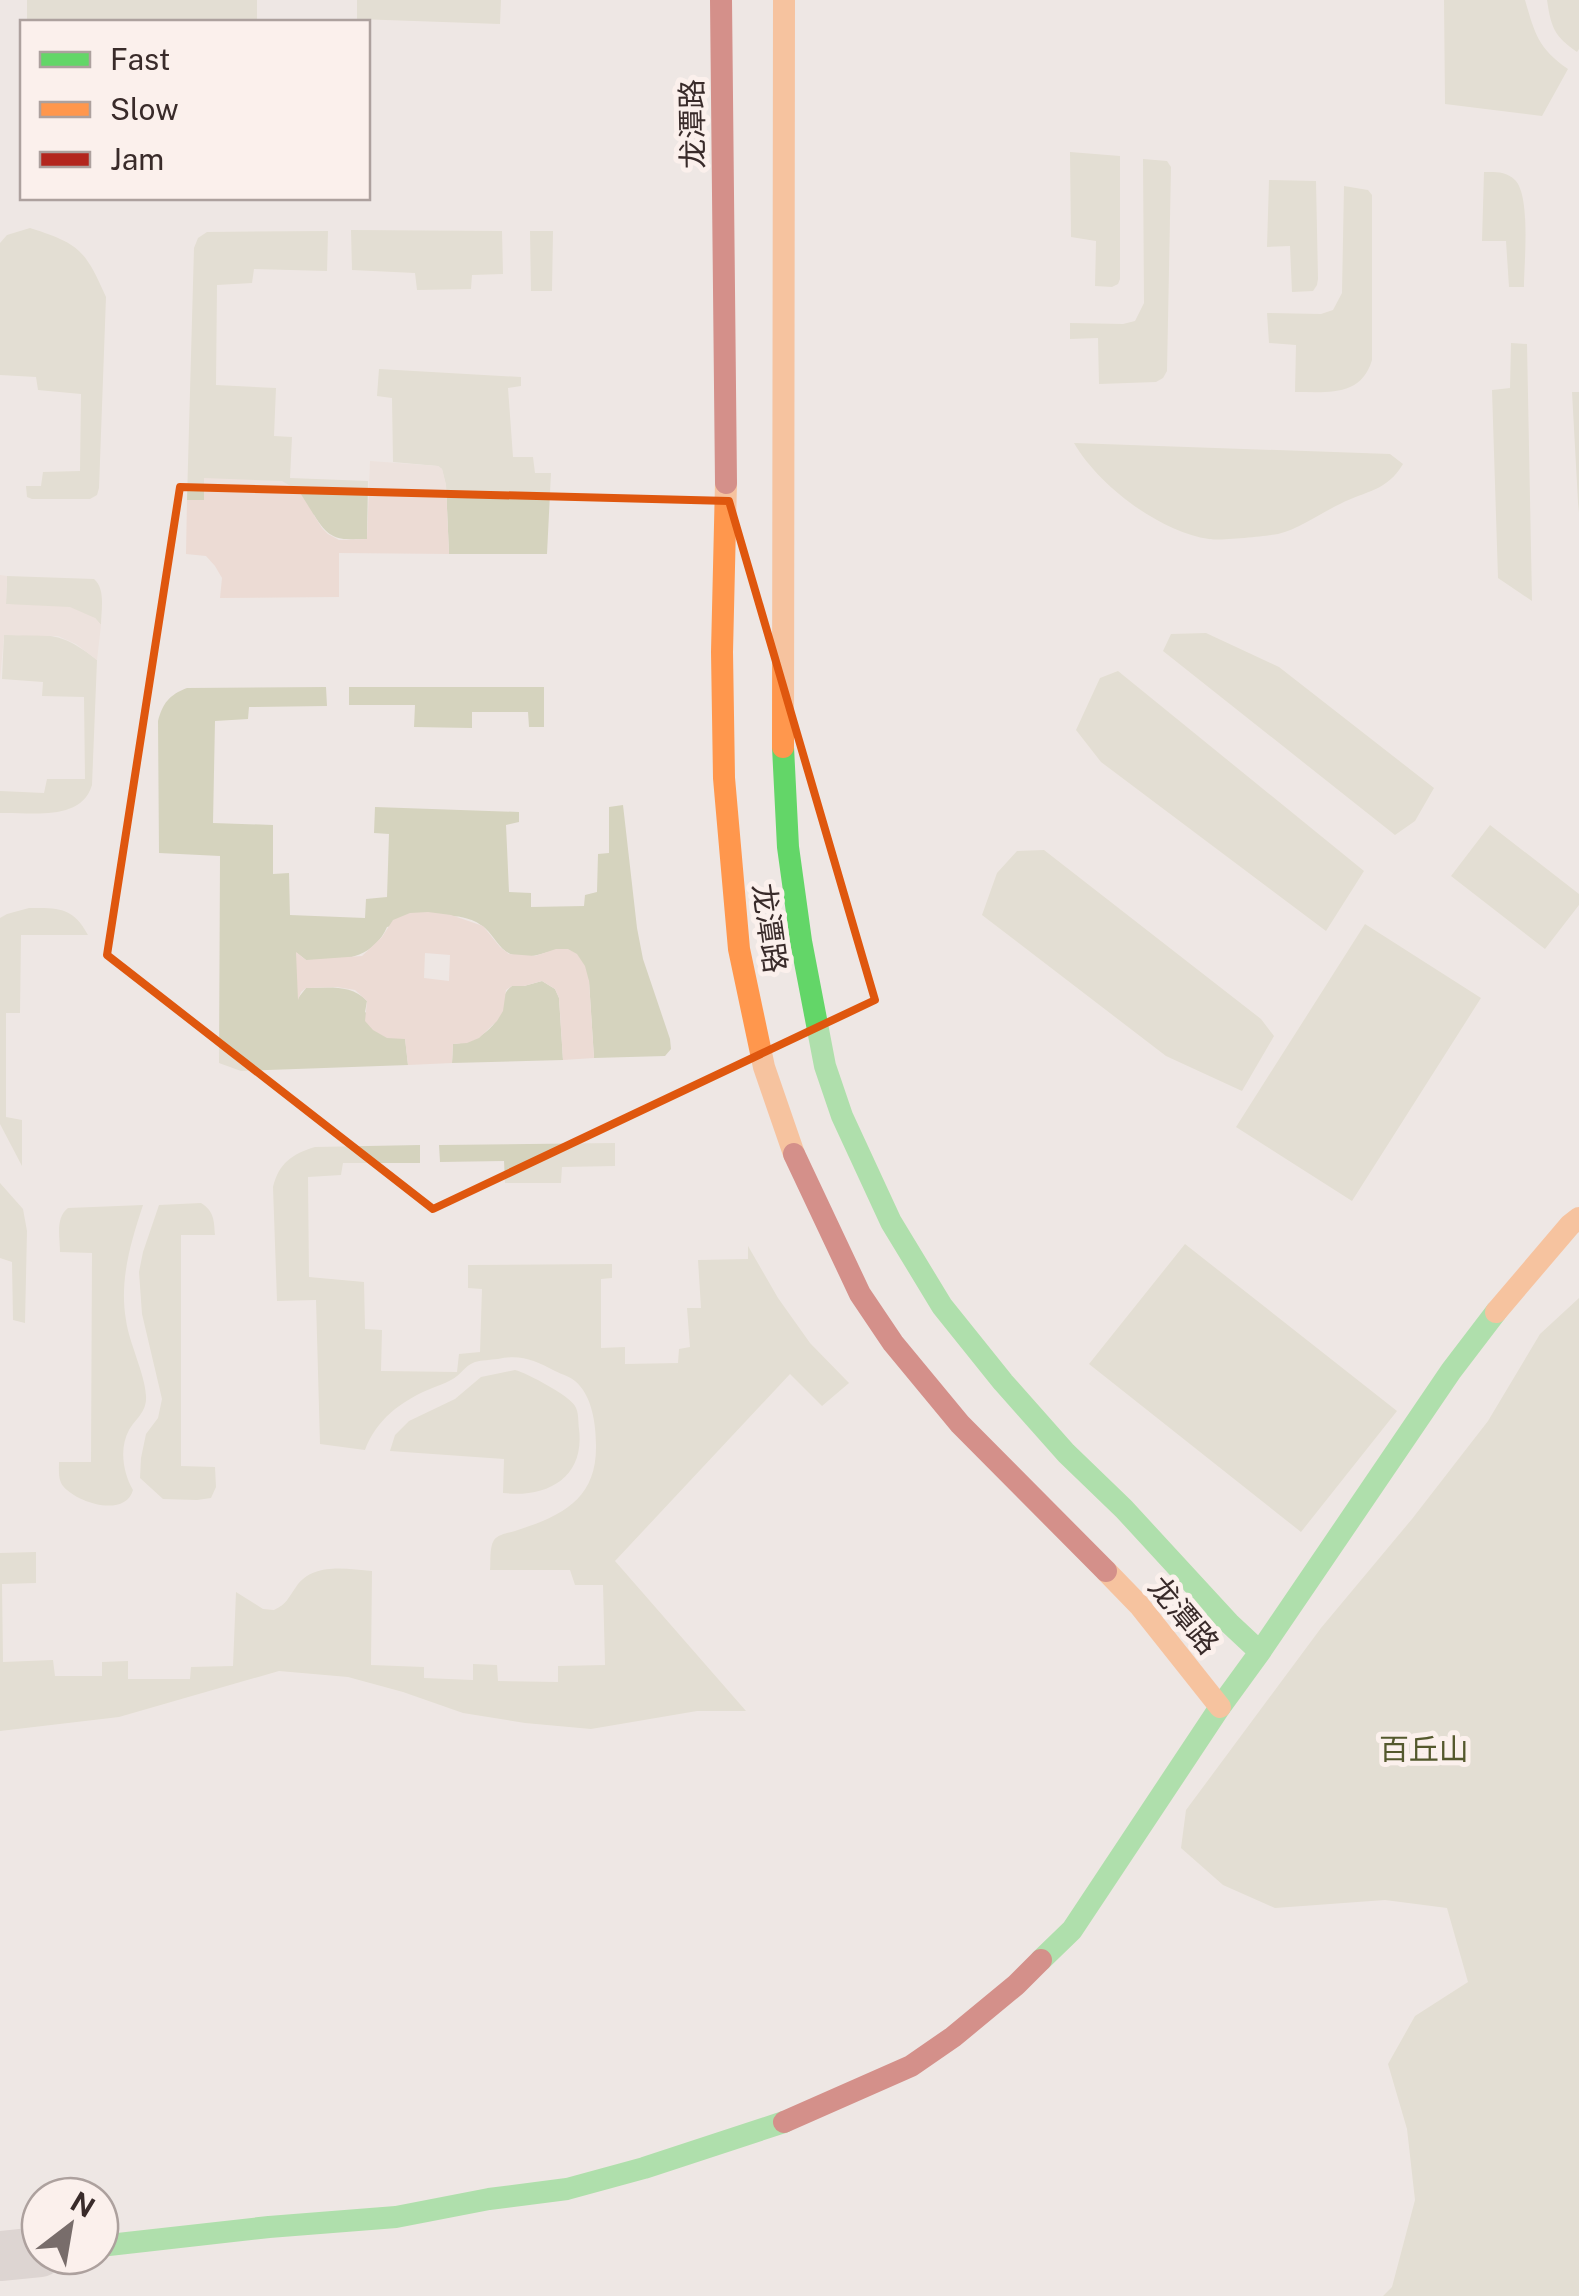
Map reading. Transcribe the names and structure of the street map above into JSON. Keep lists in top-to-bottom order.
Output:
{
  "streets": {
    "main road": ["龙潭路"]
  },
  "parks": ["百丘山"],
  "legend": ["Fast", "Slow", "Jam"],
  "north": "top right"
}
